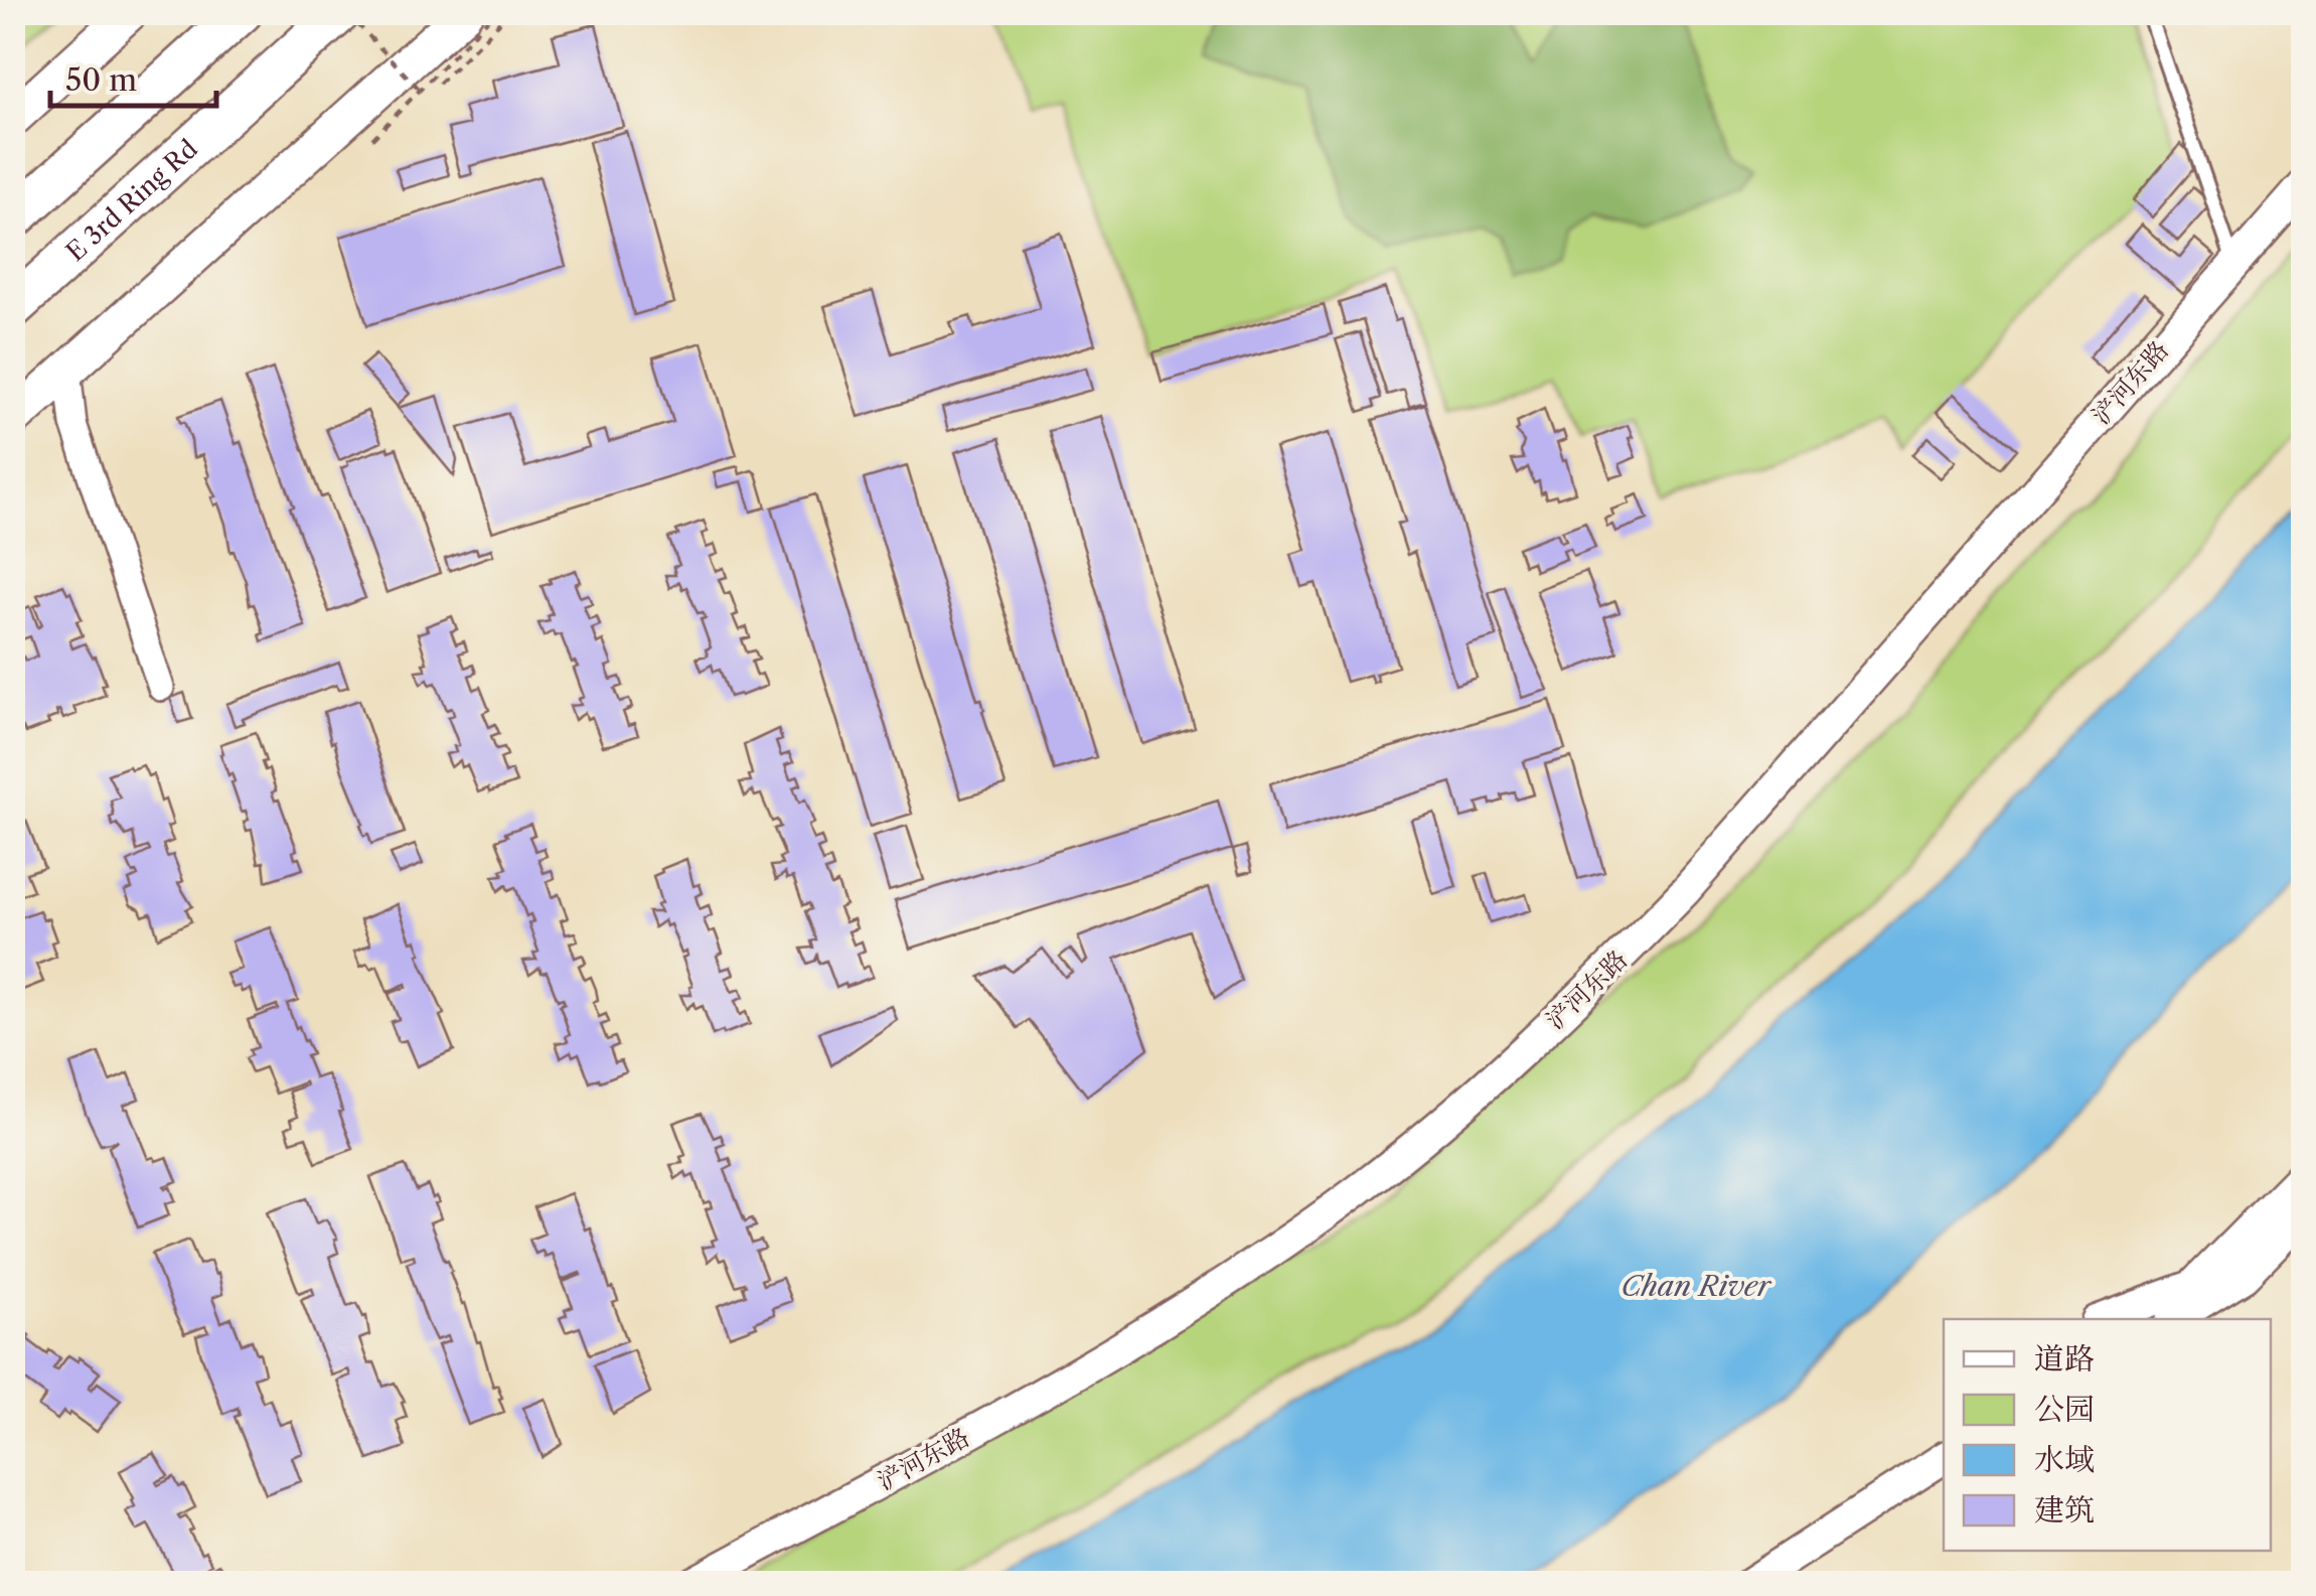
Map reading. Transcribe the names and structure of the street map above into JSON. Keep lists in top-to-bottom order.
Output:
{
  "streets": {
    "highway": ["E 3rd Ring Rd"],
    "street": ["浐河东路"]
  },
  "water": ["Chan River"],
  "legend": [
    "道路",
    "公园",
    "水域",
    "建筑"
  ],
  "scale_bar": "50 m"
}
